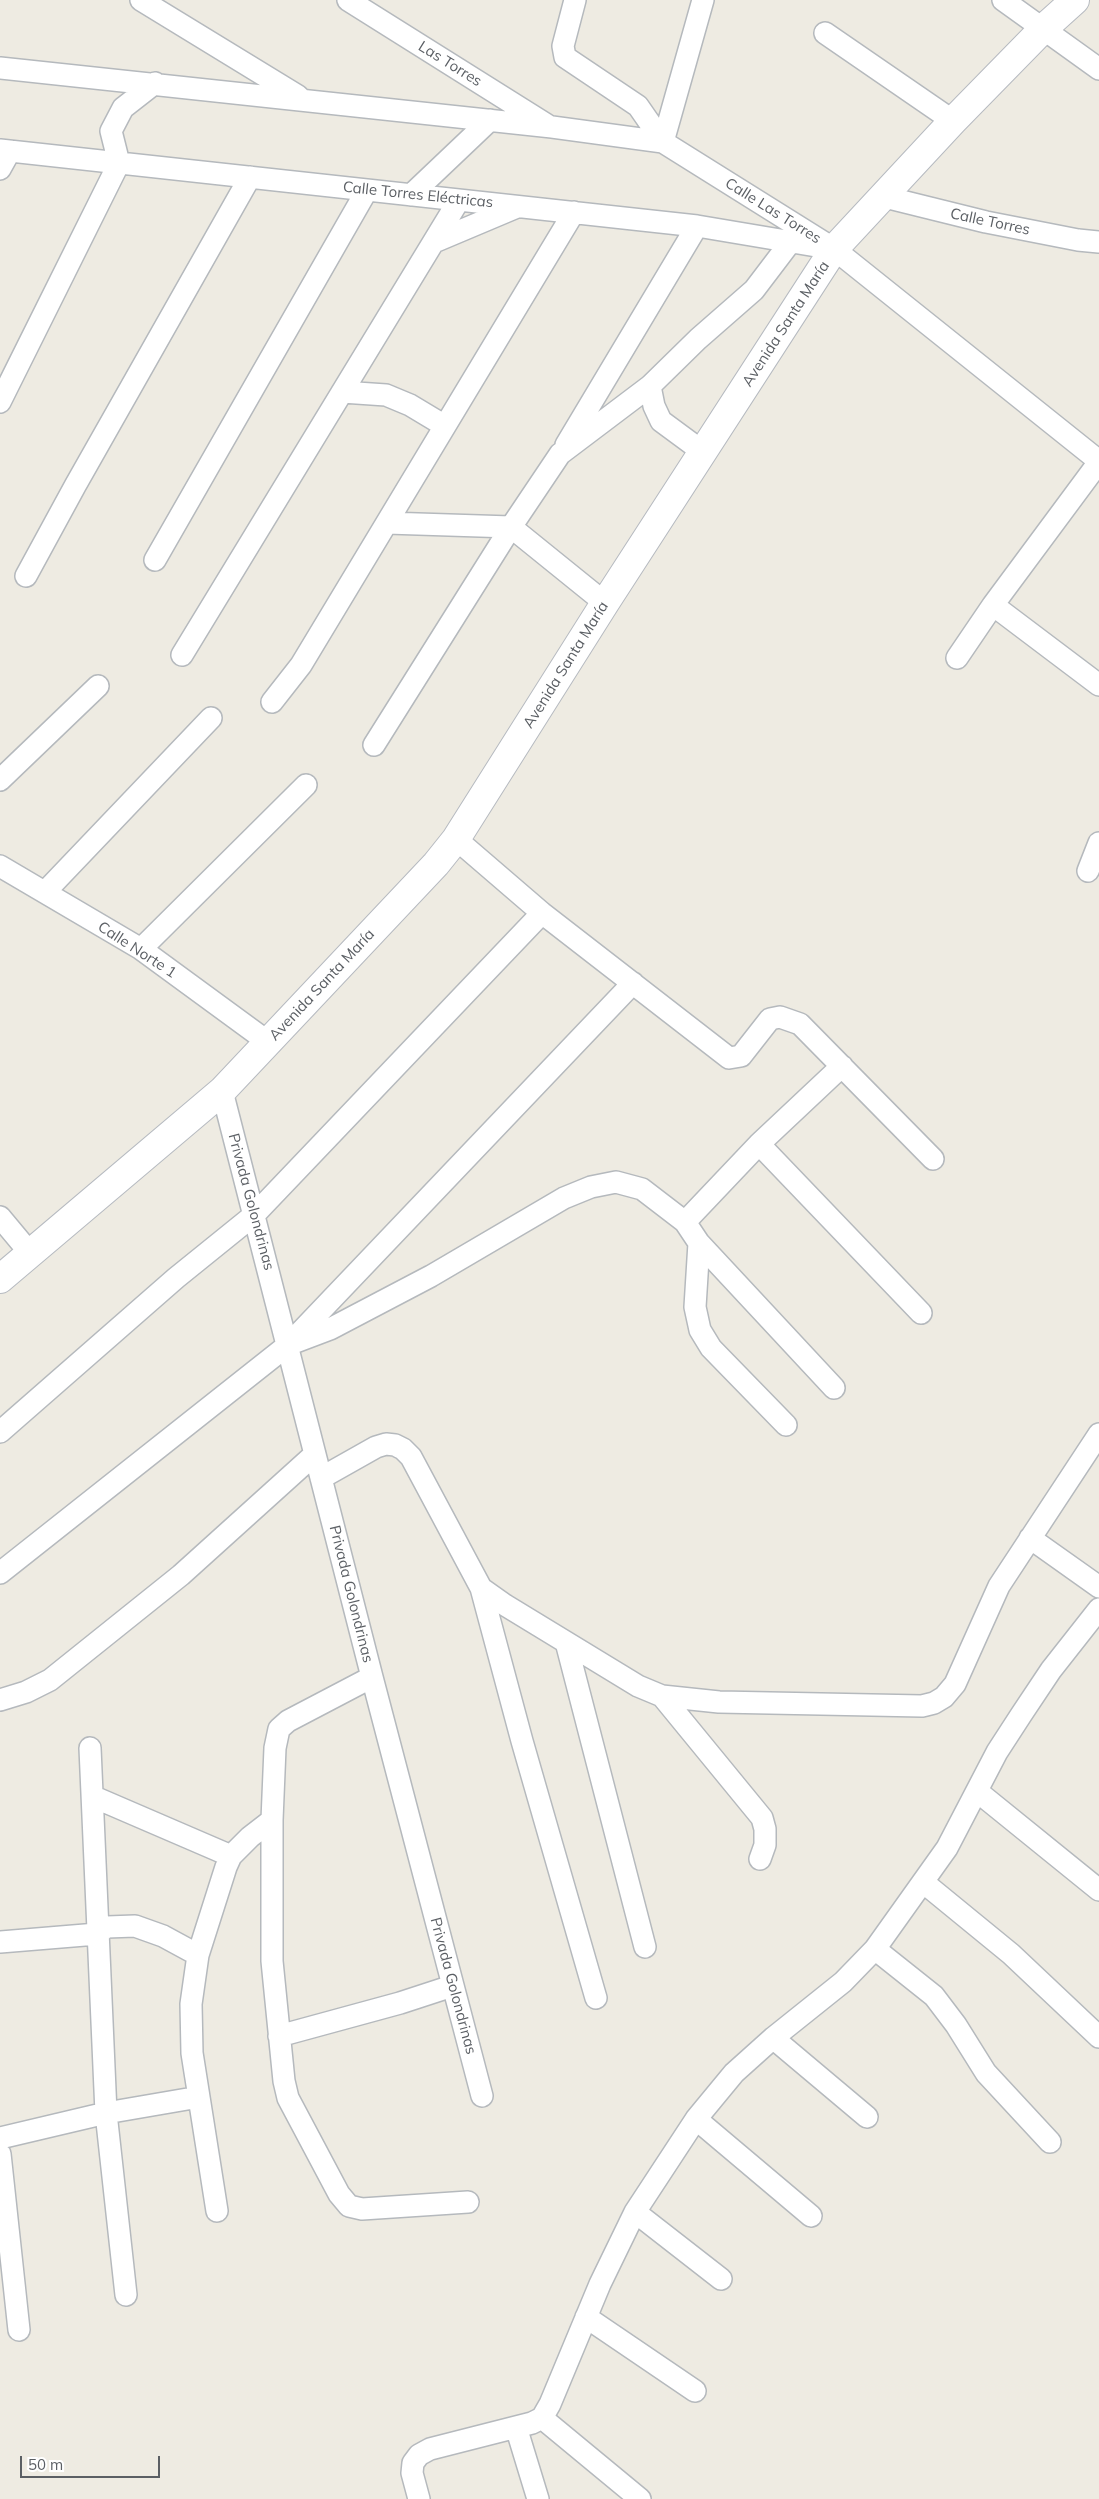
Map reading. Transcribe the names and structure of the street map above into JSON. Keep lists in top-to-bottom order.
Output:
{
  "streets": {
    "main road": ["Avenida Santa María"],
    "street": [
      "Las Torres",
      "Calle Torres Eléctricas",
      "Calle Las Torres",
      "Calle Torres",
      "Calle Norte 1",
      "Privada Golondrinas"
    ]
  },
  "crossings": [
    ["Calle Torres Eléctricas", "Calle Las Torres"],
    ["Calle Torres Eléctricas", "Avenida Santa María"],
    ["Calle Las Torres", "Avenida Santa María"],
    ["Calle Torres", "Avenida Santa María"],
    ["Avenida Santa María", "Calle Norte 1"],
    ["Avenida Santa María", "Privada Golondrinas"]
  ],
  "scale_bar": "50 m"
}
